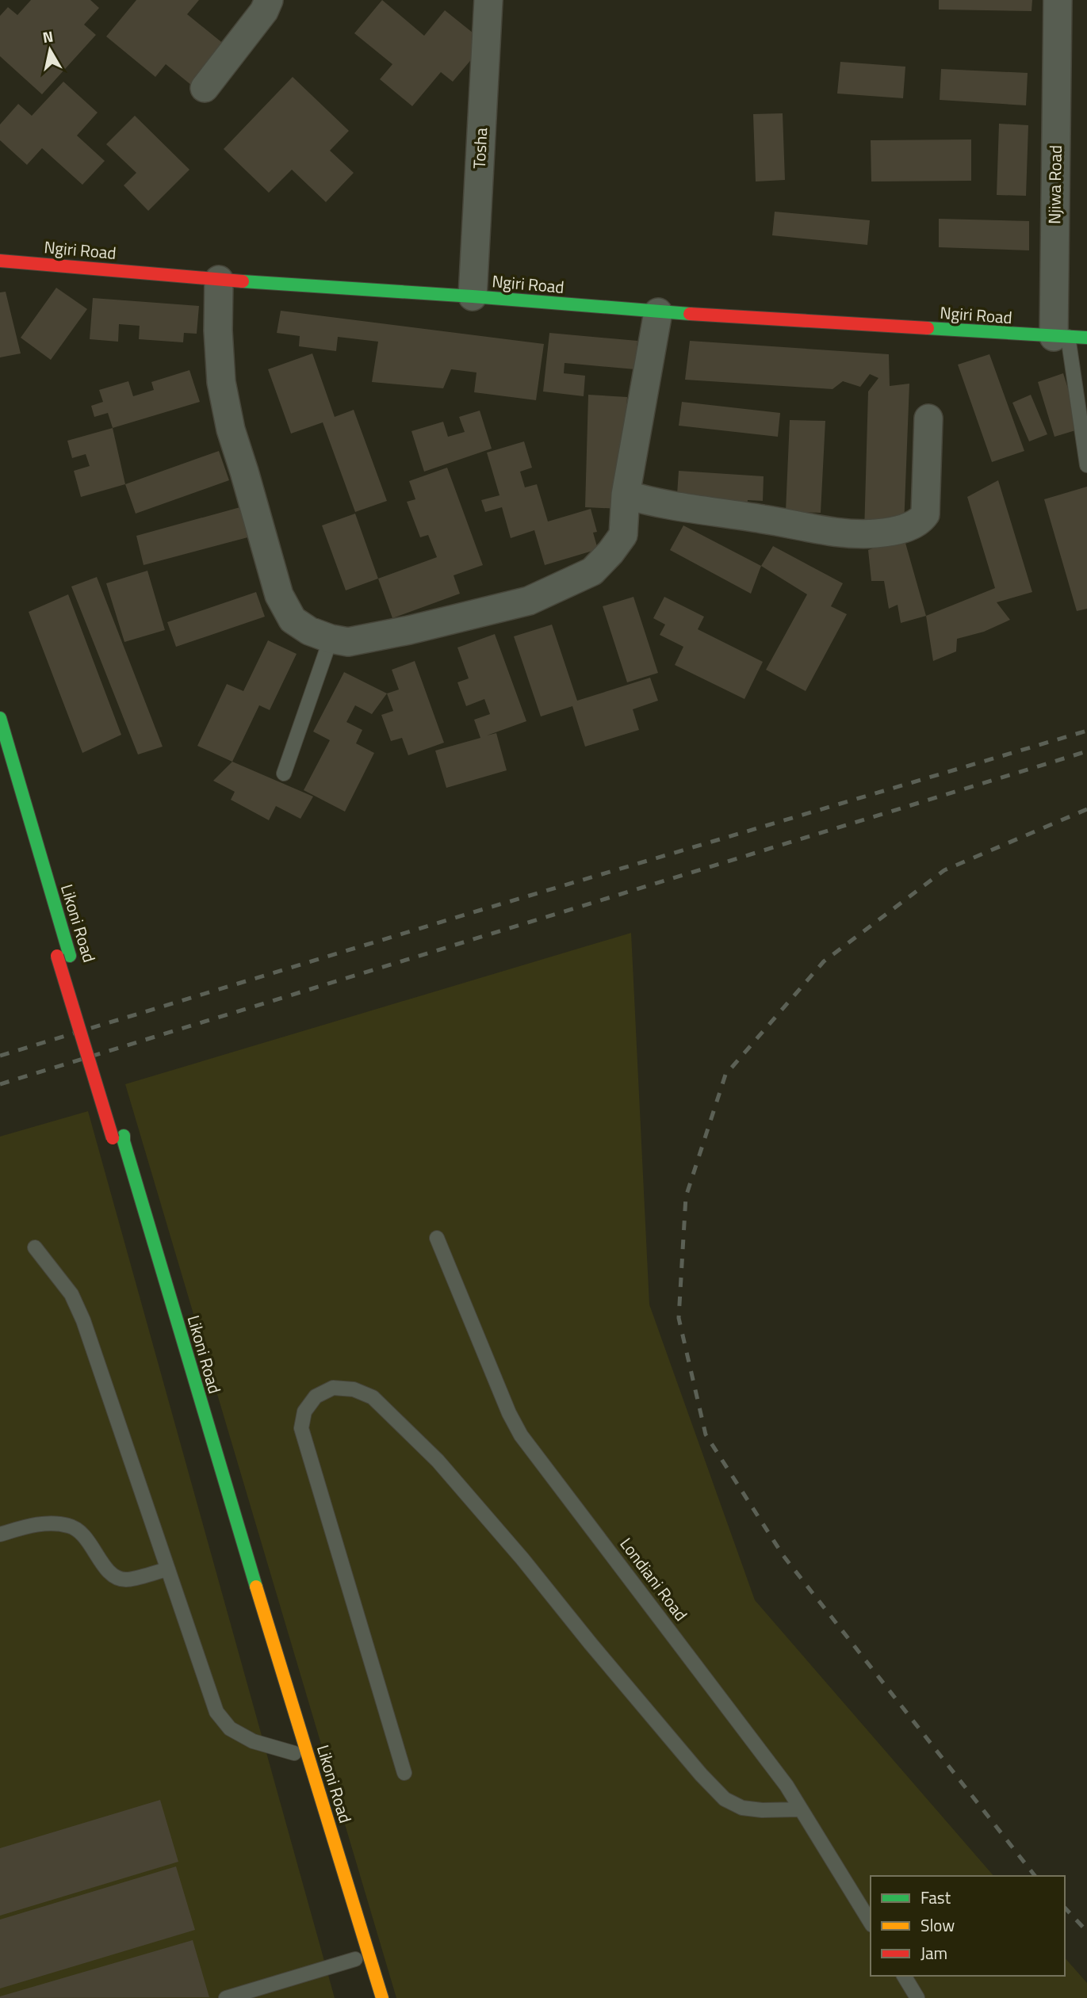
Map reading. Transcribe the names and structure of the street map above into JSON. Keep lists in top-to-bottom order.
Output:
{
  "streets": {
    "street": [
      "Tosha",
      "Njiwa Road",
      "Ngiri Road",
      "Likoni Road"
    ],
    "lane": ["Londiani Road"]
  },
  "crossings": [
    ["Tosha", "Ngiri Road"],
    ["Njiwa Road", "Ngiri Road"]
  ],
  "legend": ["Fast", "Slow", "Jam"],
  "north": "top"
}
